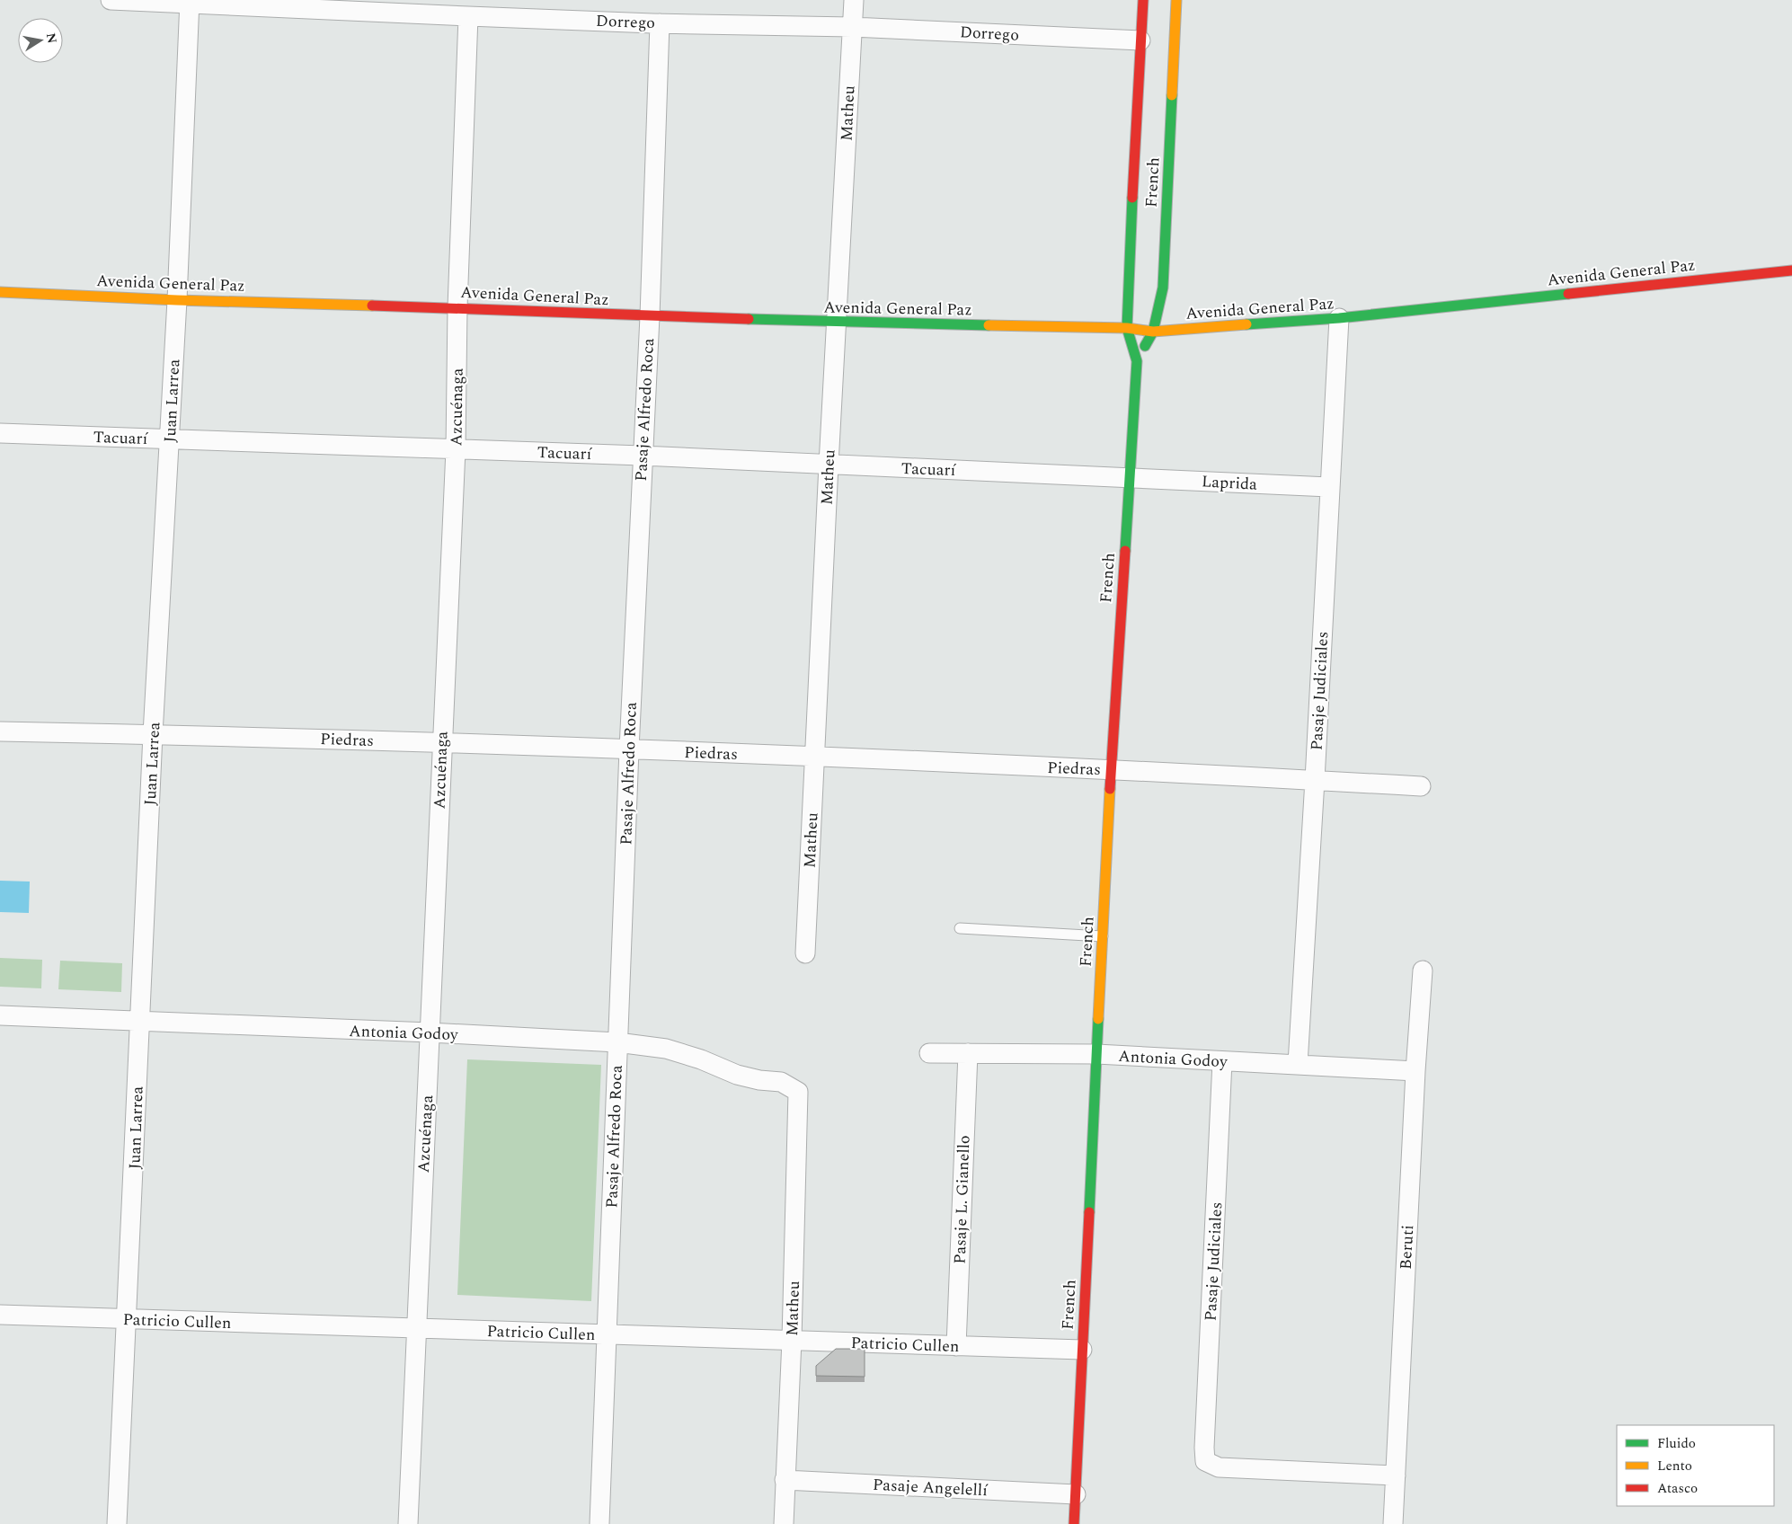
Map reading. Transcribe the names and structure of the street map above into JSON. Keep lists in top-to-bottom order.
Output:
{
  "streets": {
    "street": [
      "Dorrego",
      "Matheu",
      "French",
      "Avenida General Paz",
      "Juan Larrea",
      "Azcuénaga",
      "Pasaje Alfredo Roca",
      "Tacuarí",
      "Laprida",
      "Pasaje Judiciales",
      "Piedras",
      "Antonia Godoy",
      "Pasaje L. Gianello",
      "Beruti",
      "Patricio Cullen",
      "Pasaje Angelellí"
    ]
  },
  "crossings": [
    ["Dorrego", "Matheu"],
    ["Dorrego", "French"],
    ["Dorrego", "Juan Larrea"],
    ["Dorrego", "Azcuénaga"],
    ["Dorrego", "Pasaje Alfredo Roca"],
    ["Matheu", "Avenida General Paz"],
    ["Matheu", "Tacuarí"],
    ["Matheu", "Piedras"],
    ["Matheu", "Antonia Godoy"],
    ["Matheu", "Patricio Cullen"],
    ["Matheu", "Pasaje Angelellí"],
    ["French", "Avenida General Paz"],
    ["French", "Tacuarí"],
    ["French", "Laprida"],
    ["French", "Piedras"],
    ["French", "Antonia Godoy"],
    ["French", "Patricio Cullen"],
    ["French", "Pasaje Angelellí"],
    ["Avenida General Paz", "Juan Larrea"],
    ["Avenida General Paz", "Azcuénaga"],
    ["Avenida General Paz", "Pasaje Alfredo Roca"],
    ["Avenida General Paz", "Pasaje Judiciales"],
    ["Juan Larrea", "Tacuarí"],
    ["Juan Larrea", "Piedras"],
    ["Juan Larrea", "Antonia Godoy"],
    ["Juan Larrea", "Patricio Cullen"],
    ["Azcuénaga", "Tacuarí"],
    ["Azcuénaga", "Piedras"],
    ["Azcuénaga", "Antonia Godoy"],
    ["Azcuénaga", "Patricio Cullen"],
    ["Pasaje Alfredo Roca", "Tacuarí"],
    ["Pasaje Alfredo Roca", "Piedras"],
    ["Pasaje Alfredo Roca", "Antonia Godoy"],
    ["Pasaje Alfredo Roca", "Patricio Cullen"],
    ["Tacuarí", "Laprida"],
    ["Laprida", "Pasaje Judiciales"],
    ["Pasaje Judiciales", "Piedras"],
    ["Pasaje Judiciales", "Antonia Godoy"],
    ["Pasaje Judiciales", "Beruti"],
    ["Antonia Godoy", "Pasaje L. Gianello"],
    ["Antonia Godoy", "Beruti"],
    ["Pasaje L. Gianello", "Patricio Cullen"]
  ],
  "legend": ["Fluido", "Lento", "Atasco"],
  "north": "right"
}
